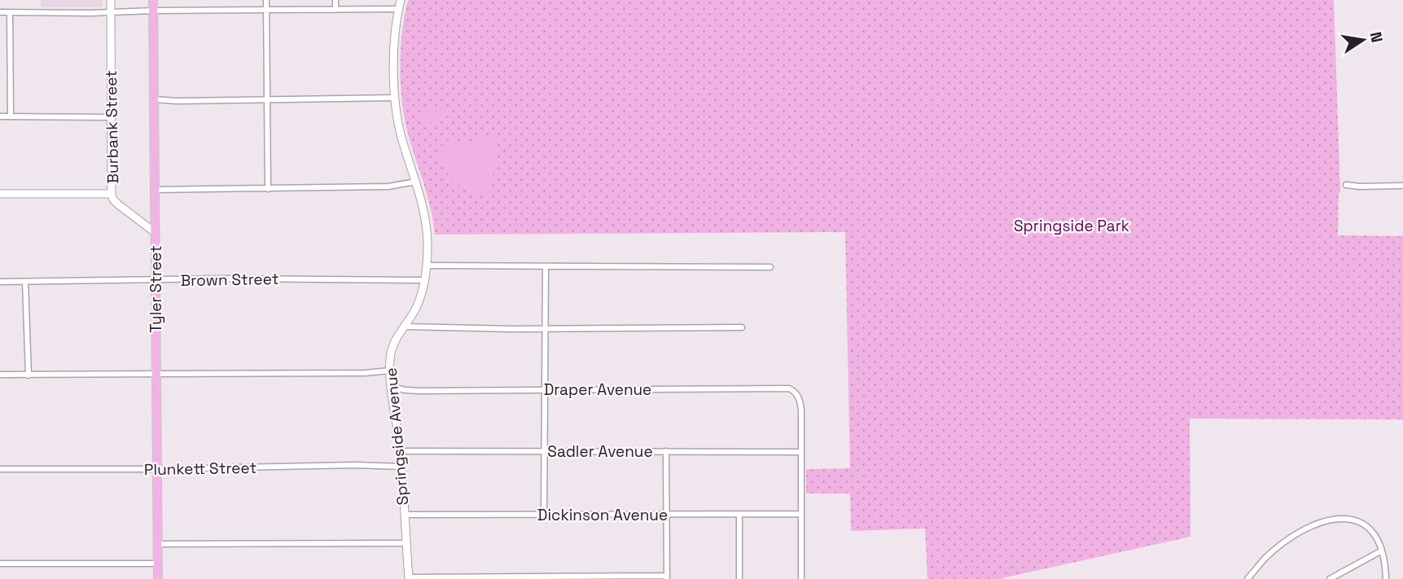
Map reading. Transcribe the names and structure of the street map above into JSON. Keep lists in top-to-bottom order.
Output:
{
  "streets": {
    "main road": ["Tyler Street"],
    "street": [
      "Burbank Street",
      "Brown Street",
      "Draper Avenue",
      "Springside Avenue",
      "Sadler Avenue",
      "Plunkett Street",
      "Dickinson Avenue"
    ]
  },
  "crossings": [
    ["Burbank Street", "Tyler Street"],
    ["Brown Street", "Tyler Street"],
    ["Brown Street", "Springside Avenue"],
    ["Tyler Street", "Plunkett Street"],
    ["Draper Avenue", "Springside Avenue"],
    ["Draper Avenue", "Sadler Avenue"],
    ["Springside Avenue", "Sadler Avenue"],
    ["Springside Avenue", "Plunkett Street"],
    ["Springside Avenue", "Dickinson Avenue"]
  ],
  "parks": ["Springside Park"],
  "north": "right"
}
